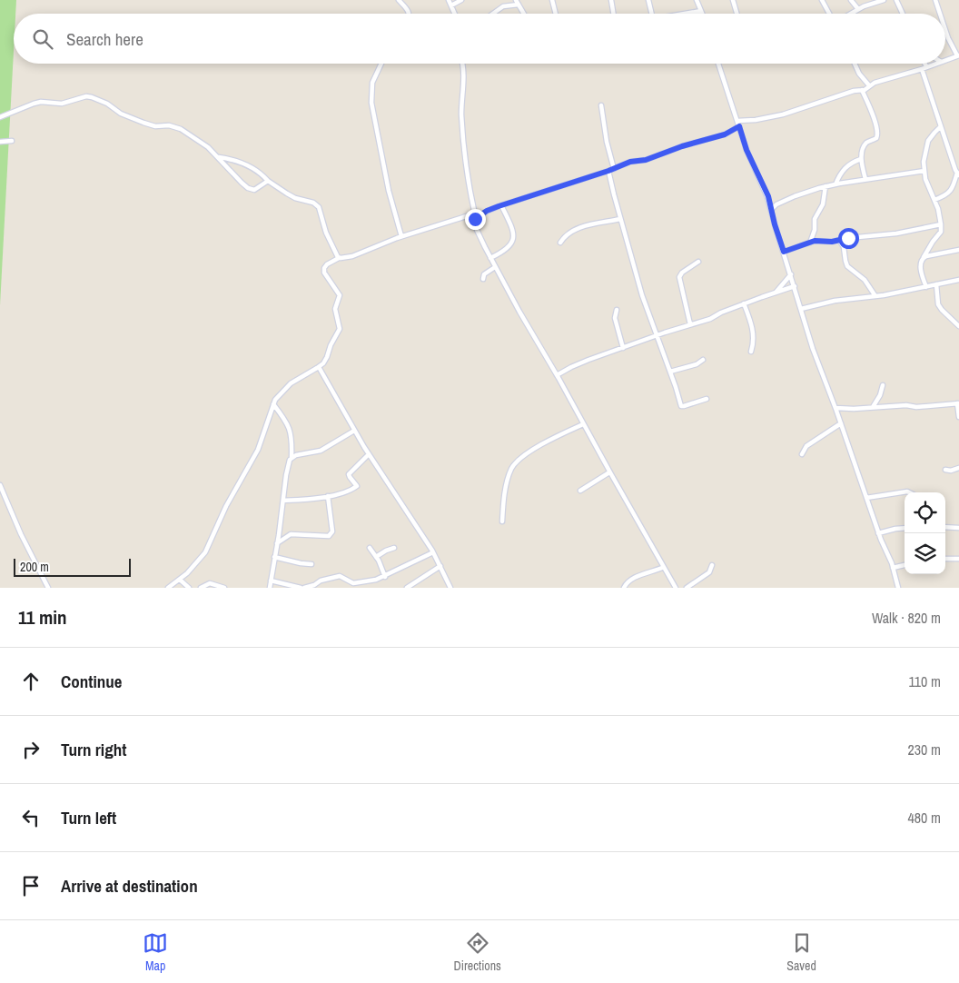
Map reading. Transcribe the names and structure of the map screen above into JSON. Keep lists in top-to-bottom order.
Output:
{
  "scale_bar": "200 m",
  "page": {
    "search": "Search here",
    "scale": "200 m",
    "heading": ["11 min", "Walk · 820 m"],
    "list": [
      ["Continue", "110 m"],
      ["Turn right", "230 m"],
      ["Turn left", "480 m"],
      "Arrive at destination"
    ],
    "nav": ["Map", "Directions", "Saved"]
  }
}
